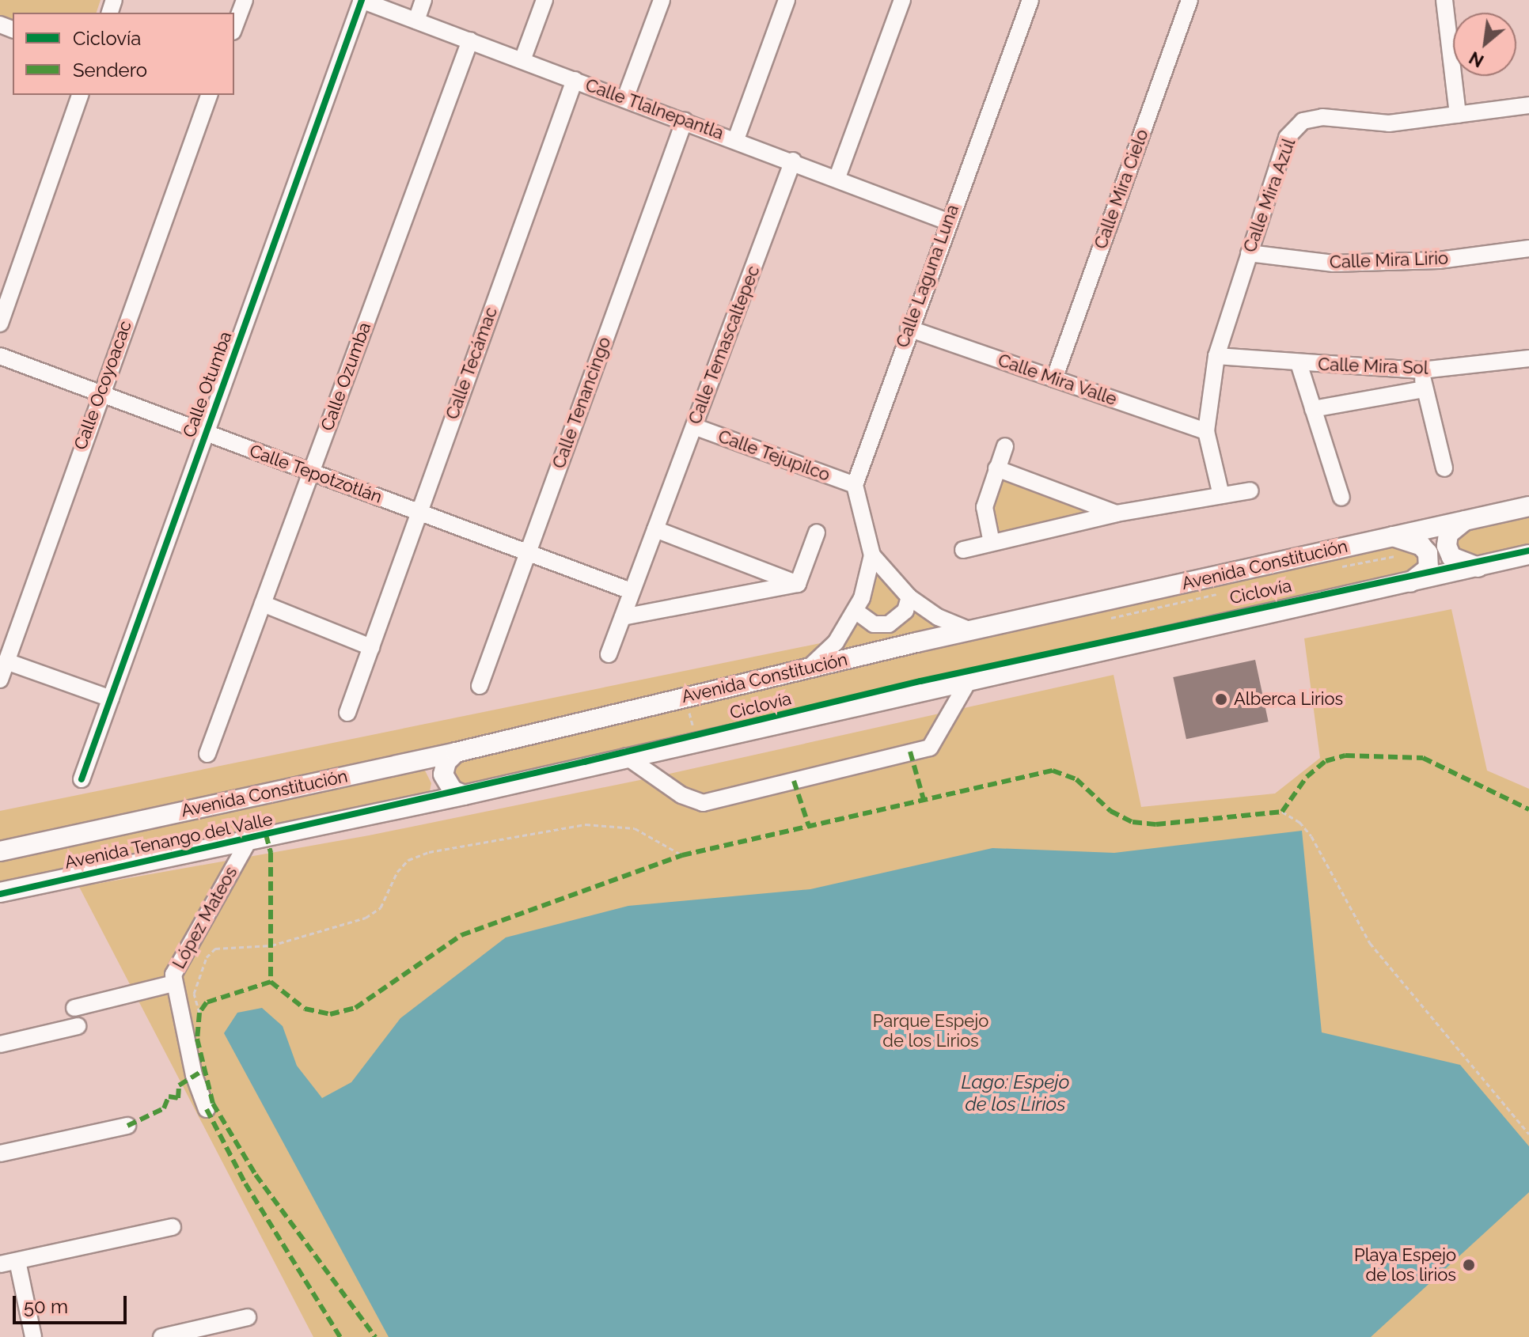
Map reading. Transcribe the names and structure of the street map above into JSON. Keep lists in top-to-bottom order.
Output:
{
  "streets": {
    "main road": ["Avenida Constitución", "Avenida Tenango del Valle"],
    "street": [
      "Calle Tlalnepantla",
      "Calle Mira Cielo",
      "Calle Mira Azúl",
      "Calle Mira Lirio",
      "Calle Laguna Luna",
      "Calle Temascaltepec",
      "Calle Tecámac",
      "Calle Mira Sol",
      "Calle Ozumba",
      "Calle Mira Valle",
      "Calle Otumba",
      "Calle Ocoyoacac",
      "Calle Tenancingo",
      "Calle Tejupilco",
      "Calle Tepotzotlán",
      "López Mateos"
    ],
    "cycle path": ["Ciclovía"]
  },
  "crossings": [
    ["Calle Tlalnepantla", "Calle Laguna Luna"],
    ["Calle Tlalnepantla", "Calle Temascaltepec"],
    ["Calle Tlalnepantla", "Calle Tecámac"],
    ["Calle Tlalnepantla", "Calle Ozumba"],
    ["Calle Tlalnepantla", "Calle Otumba"],
    ["Calle Tlalnepantla", "Calle Tenancingo"],
    ["Calle Mira Cielo", "Calle Mira Valle"],
    ["Calle Mira Azúl", "Calle Mira Lirio"],
    ["Calle Mira Azúl", "Calle Mira Sol"],
    ["Calle Mira Azúl", "Calle Mira Valle"],
    ["Calle Laguna Luna", "Calle Mira Valle"],
    ["Calle Laguna Luna", "Calle Tejupilco"],
    ["Calle Temascaltepec", "Calle Tejupilco"],
    ["Calle Temascaltepec", "Calle Tepotzotlán"],
    ["Calle Tecámac", "Calle Tepotzotlán"],
    ["Calle Ozumba", "Calle Tepotzotlán"],
    ["Calle Otumba", "Calle Tepotzotlán"],
    ["Calle Ocoyoacac", "Calle Tepotzotlán"],
    ["Calle Tenancingo", "Calle Tepotzotlán"],
    ["Avenida Tenango del Valle", "López Mateos"]
  ],
  "water": ["Lago: Espejo de los Lirios"],
  "parks": ["Parque Espejo de los Lirios"],
  "places": ["Alberca Lirios", "Playa Espejo de los lirios"],
  "legend": ["Ciclovía", "Sendero"],
  "scale_bar": "50 m",
  "north": "bottom left"
}
